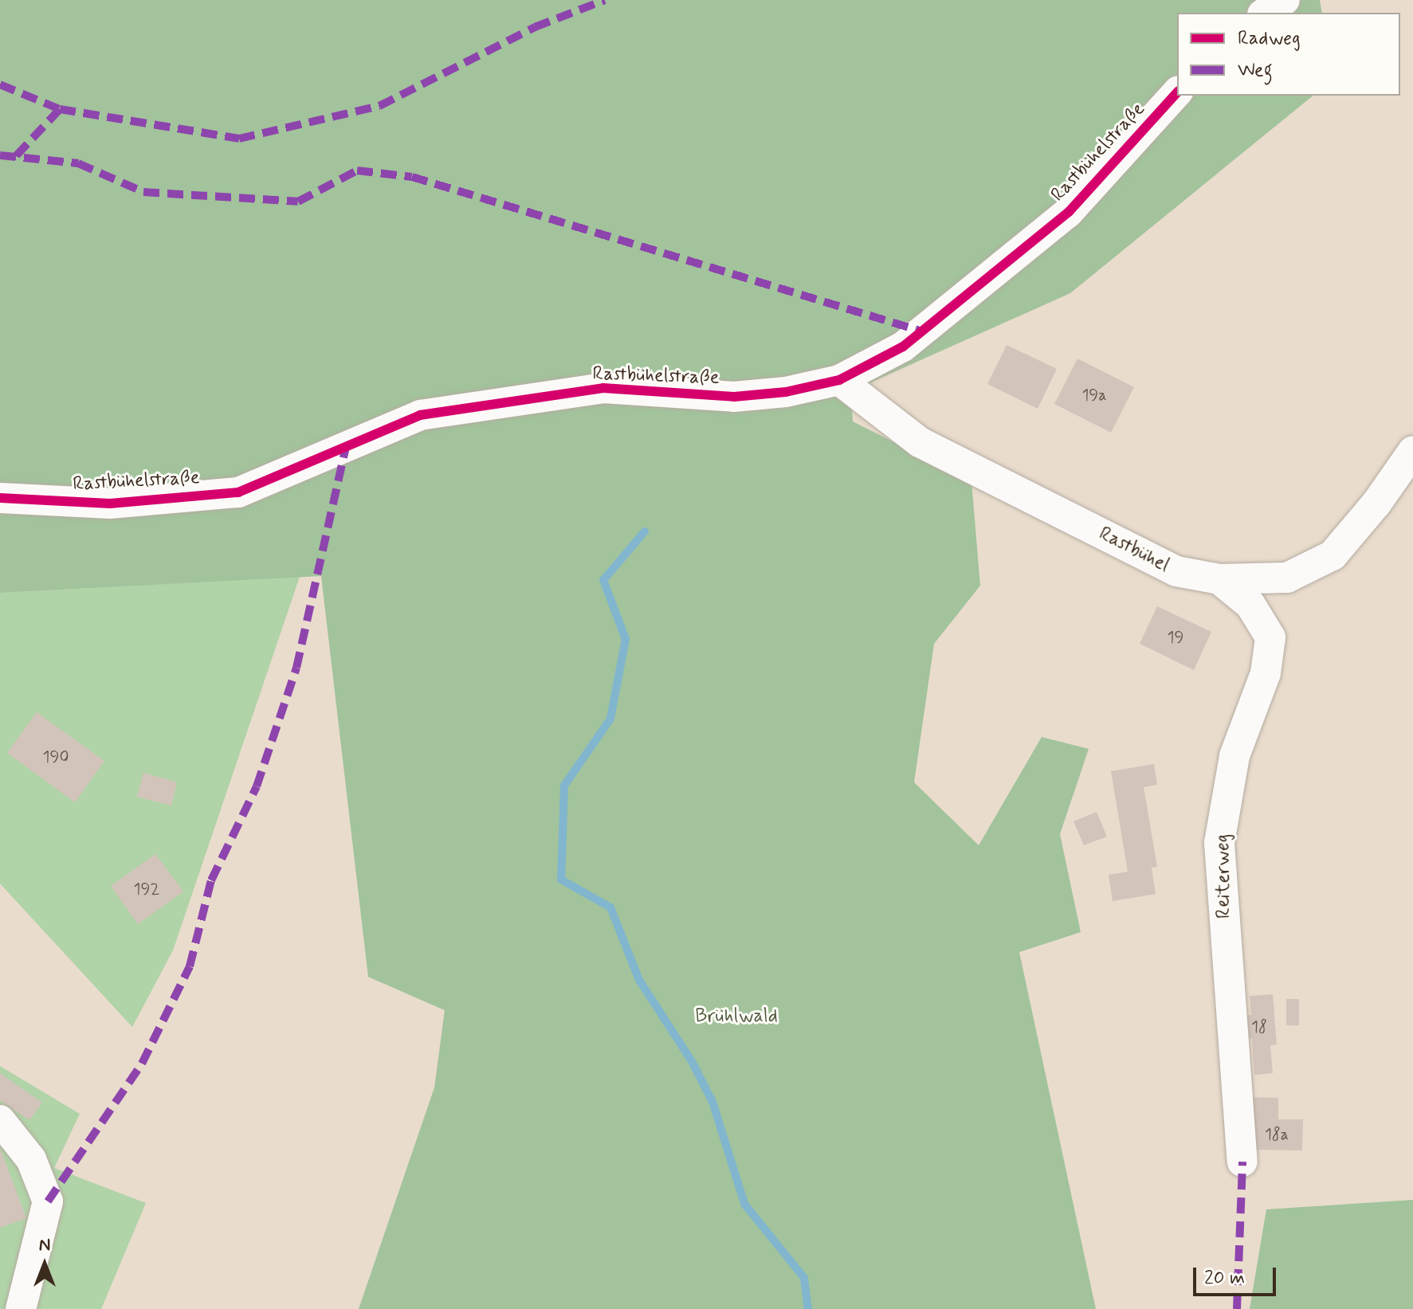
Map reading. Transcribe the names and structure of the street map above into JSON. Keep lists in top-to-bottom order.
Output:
{
  "streets": {
    "street": ["Rastbühelstraße", "Rastbühel", "Reiterweg"]
  },
  "crossings": [
    ["Rastbühelstraße", "Rastbühel"],
    ["Rastbühel", "Reiterweg"]
  ],
  "parks": ["Brühlwald"],
  "house_numbers": [
    "19a",
    "19",
    "190",
    "192",
    "18",
    "18a"
  ],
  "legend": ["Radweg", "Weg"],
  "scale_bar": "20 m",
  "north": "top"
}
